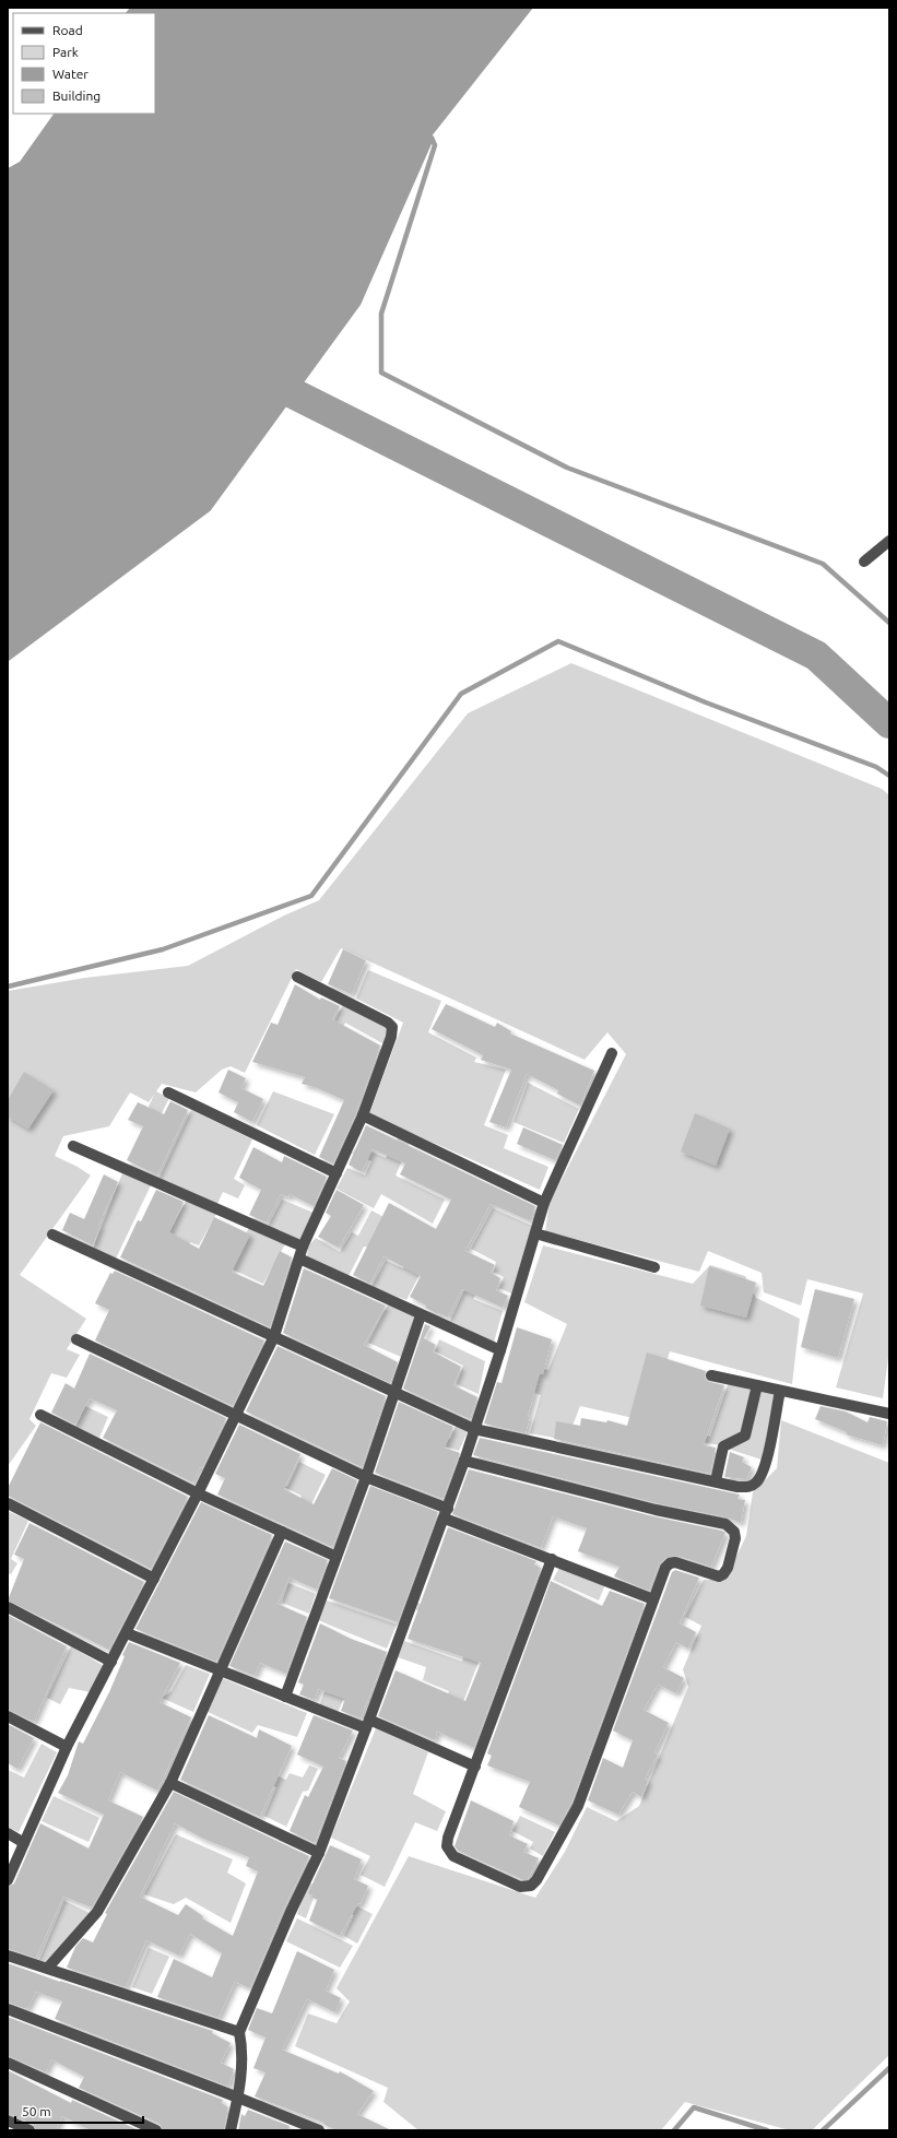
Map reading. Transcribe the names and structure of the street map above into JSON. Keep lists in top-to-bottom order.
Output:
{
  "legend": [
    "Road",
    "Park",
    "Water",
    "Building"
  ],
  "scale_bar": "50 m"
}
